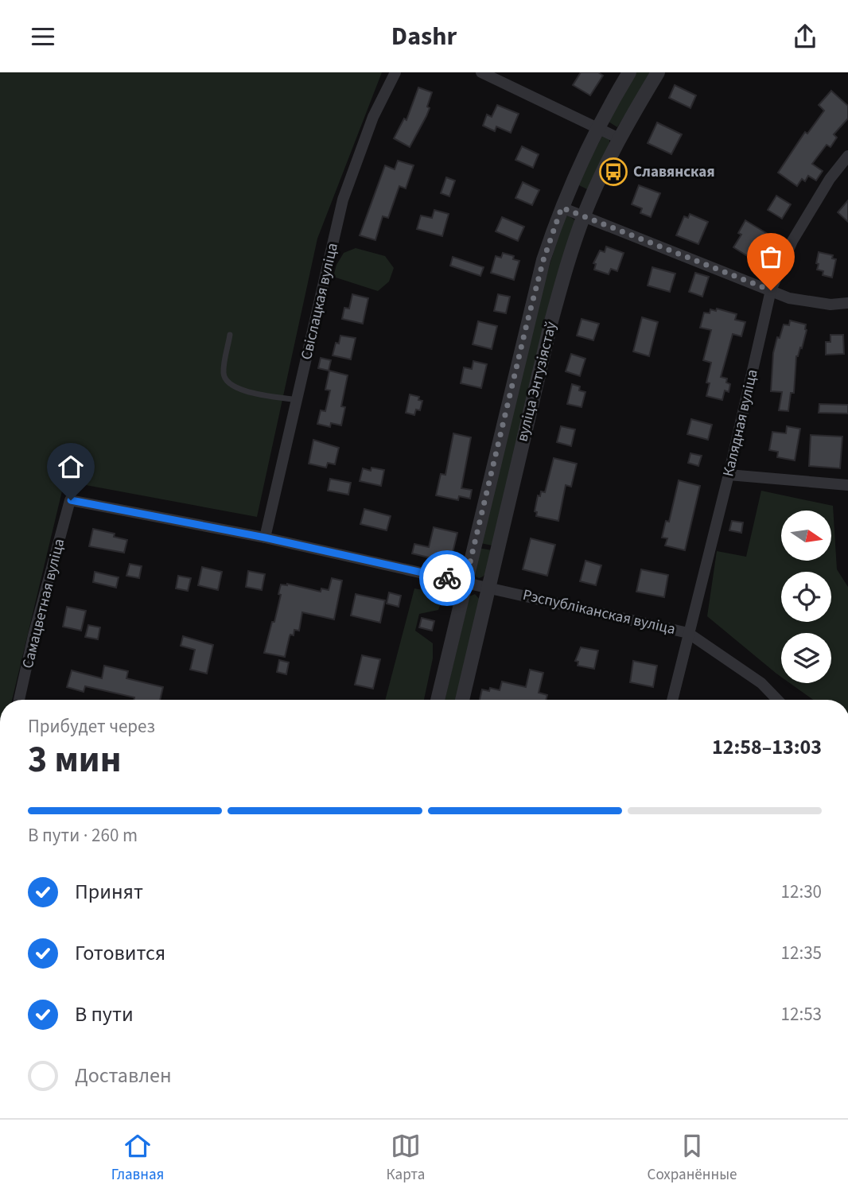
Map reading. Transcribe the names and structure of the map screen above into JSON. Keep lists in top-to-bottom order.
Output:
{
  "streets": {
    "street": [
      "Свіслацкая вуліца",
      "вуліца Энтузіястаў",
      "Калядная вуліца",
      "Самацветная вуліца",
      "Рэспубліканская вуліца"
    ]
  },
  "crossings": [
    ["Свіслацкая вуліца", "Рэспубліканская вуліца"],
    ["вуліца Энтузіястаў", "Рэспубліканская вуліца"],
    ["Калядная вуліца", "Рэспубліканская вуліца"],
    ["Самацветная вуліца", "Рэспубліканская вуліца"]
  ],
  "places": {
    "bus stop": ["Славянская"]
  },
  "north": "right",
  "page": {
    "header": "Dashr",
    "heading": ["3 мин", "Прибудет через", "12:58–13:03"],
    "bar": "В пути · 260 m",
    "list": [
      ["Принят", "12:30"],
      ["Готовится", "12:35"],
      ["В пути", "12:53"],
      "Доставлен"
    ],
    "tabs": ["Главная", "Карта", "Сохранённые"]
  }
}
